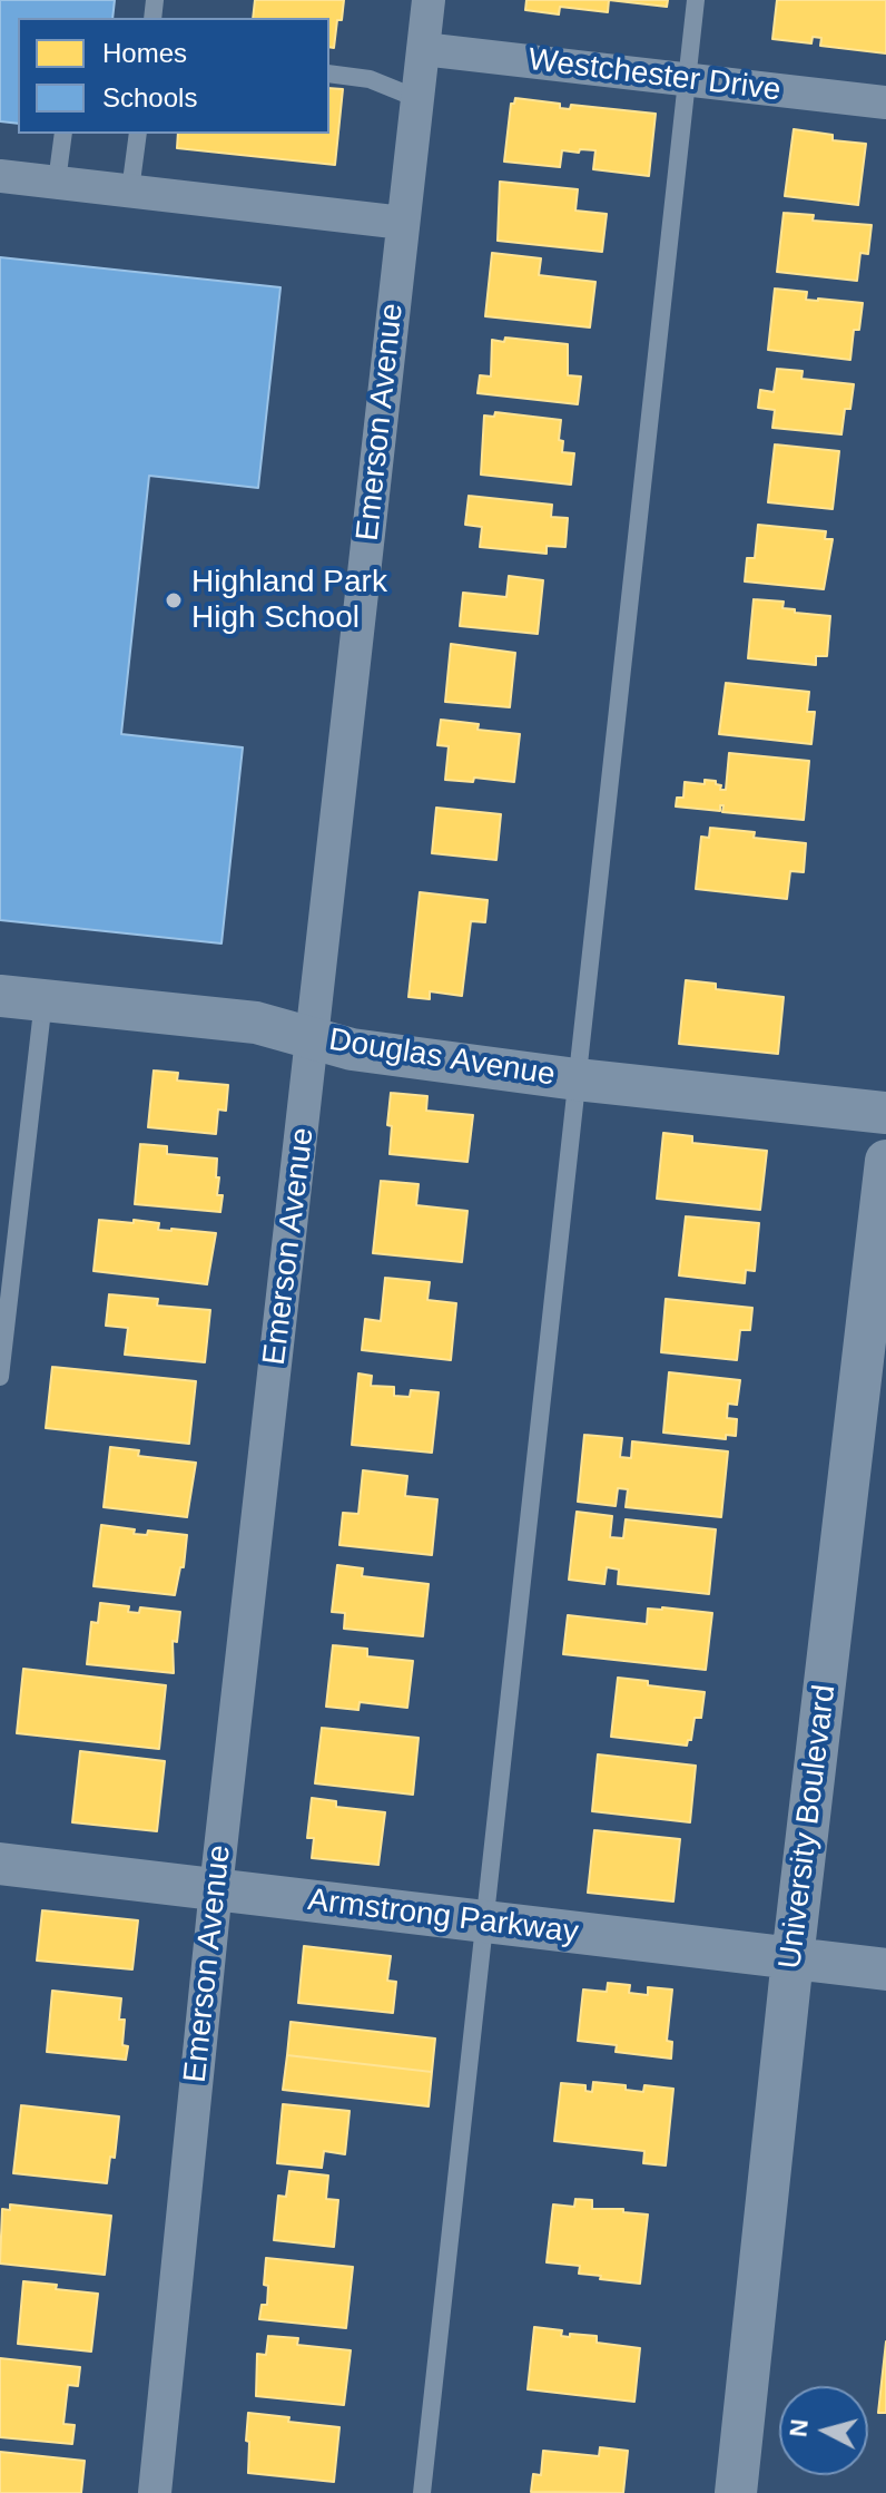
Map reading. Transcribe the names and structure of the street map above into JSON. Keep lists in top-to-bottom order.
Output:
{
  "streets": {
    "street": [
      "Westchester Drive",
      "Emerson Avenue",
      "Douglas Avenue",
      "University Boulevard",
      "Armstrong Parkway"
    ]
  },
  "crossings": [
    ["Westchester Drive", "Emerson Avenue"],
    ["Emerson Avenue", "Douglas Avenue"],
    ["Emerson Avenue", "Armstrong Parkway"],
    ["University Boulevard", "Armstrong Parkway"]
  ],
  "places": ["Highland Park High School"],
  "legend": ["Homes", "Schools"],
  "north": "left"
}
